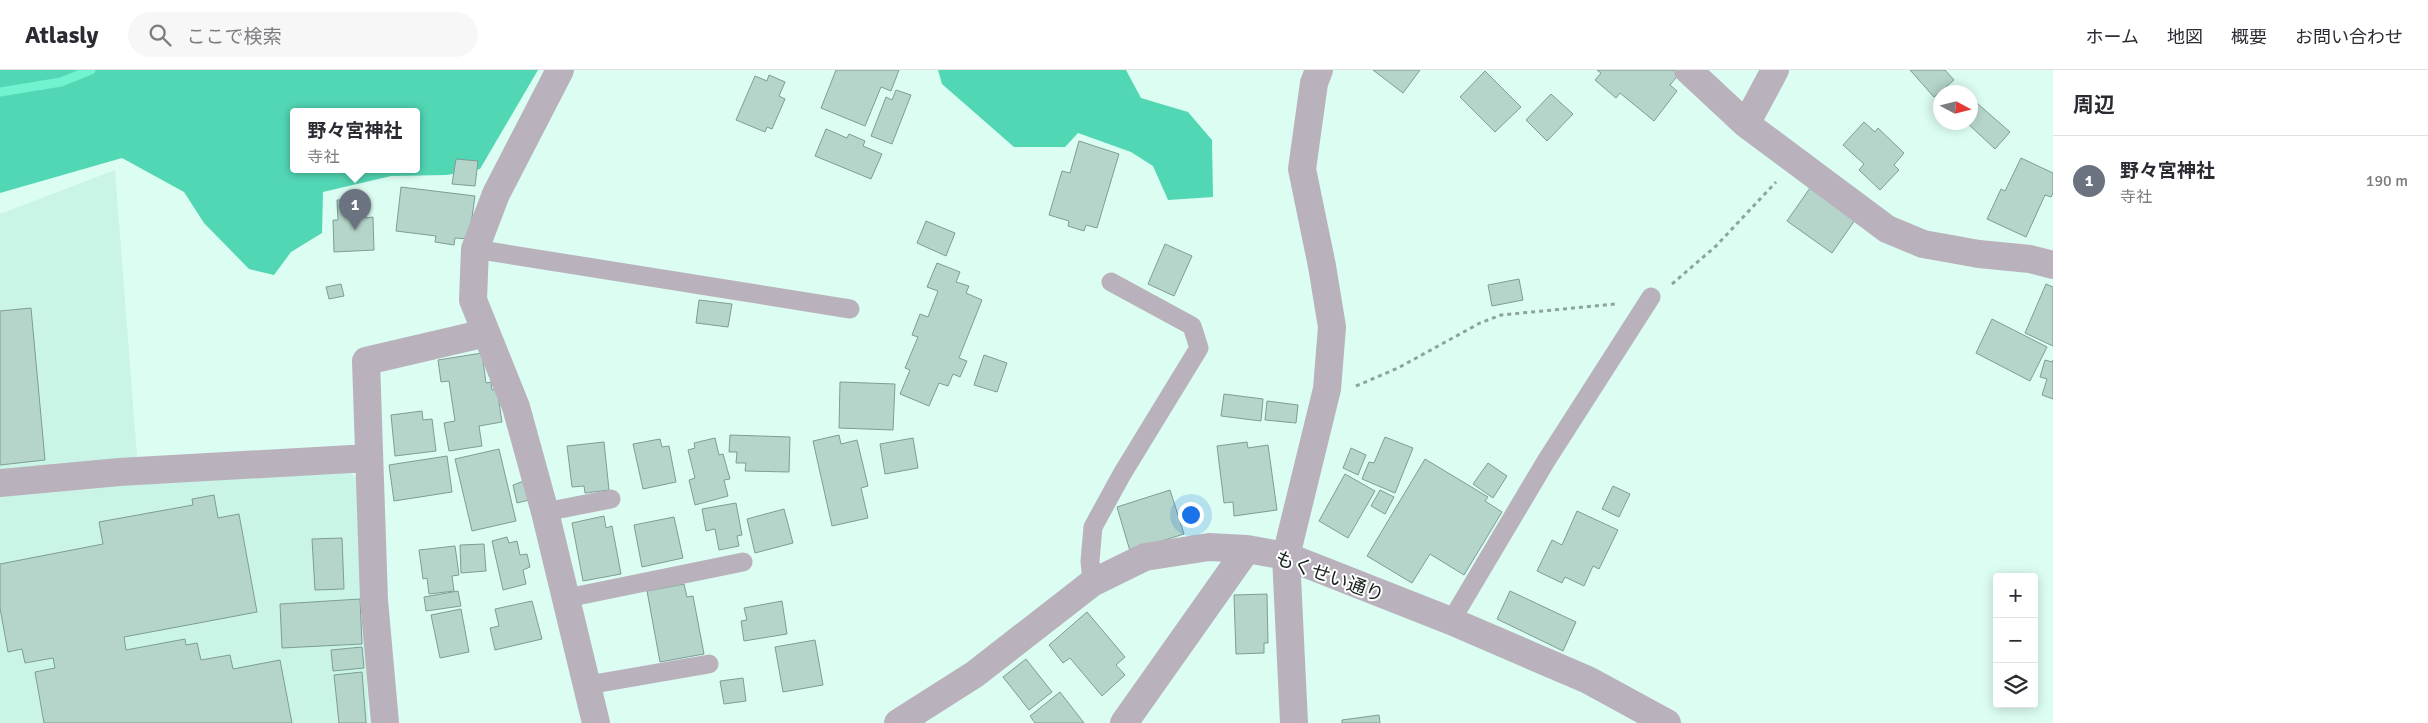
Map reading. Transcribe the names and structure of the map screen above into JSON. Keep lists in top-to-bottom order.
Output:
{
  "streets": {
    "street": ["もくせい通り"]
  },
  "north": "right",
  "page": {
    "header": "Atlasly",
    "search": "ここで検索",
    "nav": [
      "ホーム",
      "地図",
      "概要",
      "お問い合わせ"
    ],
    "heading": "周辺",
    "popup": ["野々宮神社", "寺社"],
    "list": [
      {
        "mark": "1",
        "name": "野々宮神社",
        "note": "寺社",
        "value": "190 m"
      }
    ],
    "pins": "1",
    "map_buttons": ["+", "−"]
  }
}
